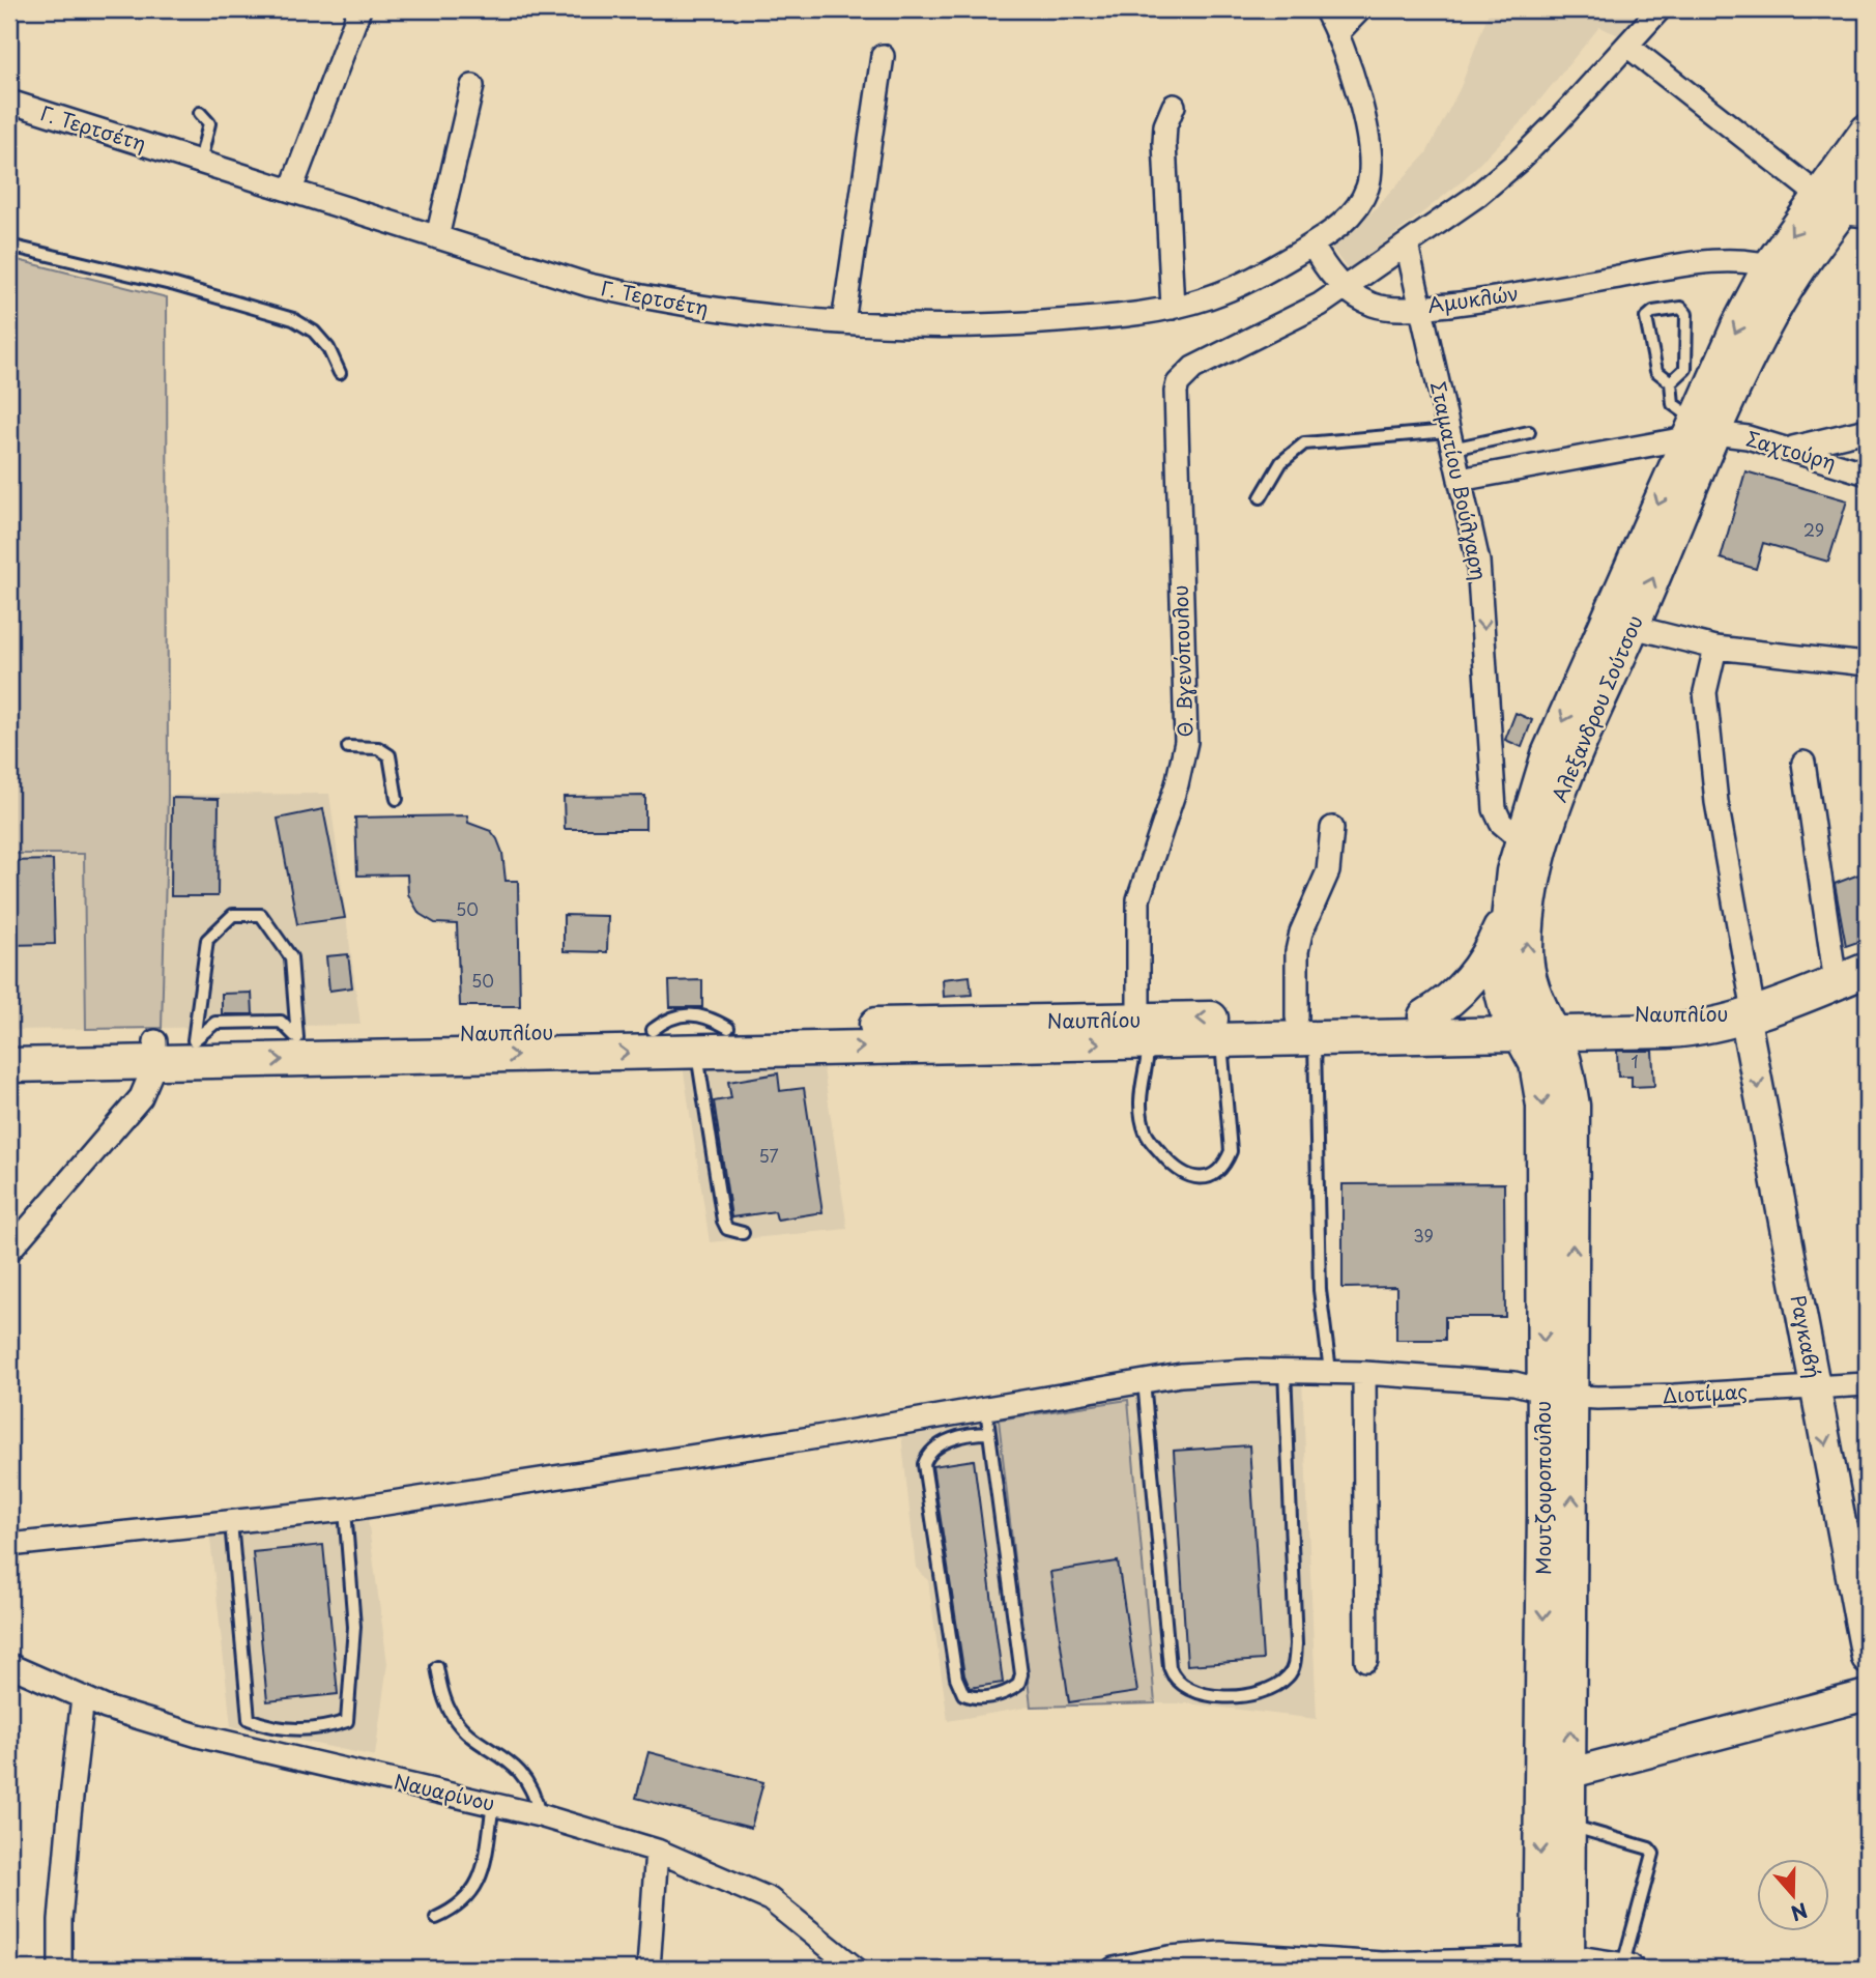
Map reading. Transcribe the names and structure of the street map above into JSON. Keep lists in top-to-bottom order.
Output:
{
  "streets": {
    "main road": ["Αλεξανδρου Σούτσου", "Ναυπλίου", "Μουτζουροπούλου"],
    "street": [
      "Γ. Τερτσέτη",
      "Αμυκλών",
      "Σαχτούρη",
      "Σταματίου Βούλγαρη",
      "Θ. Βγενόπουλου",
      "Ραγκαβή",
      "Διοτίμας",
      "Ναυαρίνου"
    ]
  },
  "crossings": [
    ["Αμυκλών", "Σταματίου Βούλγαρη"],
    ["Αμυκλών", "Θ. Βγενόπουλου"],
    ["Αμυκλών", "Αλεξανδρου Σούτσου"],
    ["Σαχτούρη", "Σταματίου Βούλγαρη"],
    ["Σαχτούρη", "Αλεξανδρου Σούτσου"],
    ["Σταματίου Βούλγαρη", "Αλεξανδρου Σούτσου"],
    ["Θ. Βγενόπουλου", "Ναυπλίου"],
    ["Αλεξανδρου Σούτσου", "Ναυπλίου"],
    ["Αλεξανδρου Σούτσου", "Μουτζουροπούλου"],
    ["Ναυπλίου", "Ραγκαβή"],
    ["Ναυπλίου", "Μουτζουροπούλου"],
    ["Ραγκαβή", "Διοτίμας"],
    ["Διοτίμας", "Μουτζουροπούλου"]
  ],
  "one_way": ["Σταματίου Βούλγαρη", "Ραγκαβή"],
  "house_numbers": [
    "29",
    "50",
    "50",
    "1",
    "57",
    "39"
  ],
  "north": "bottom"
}
